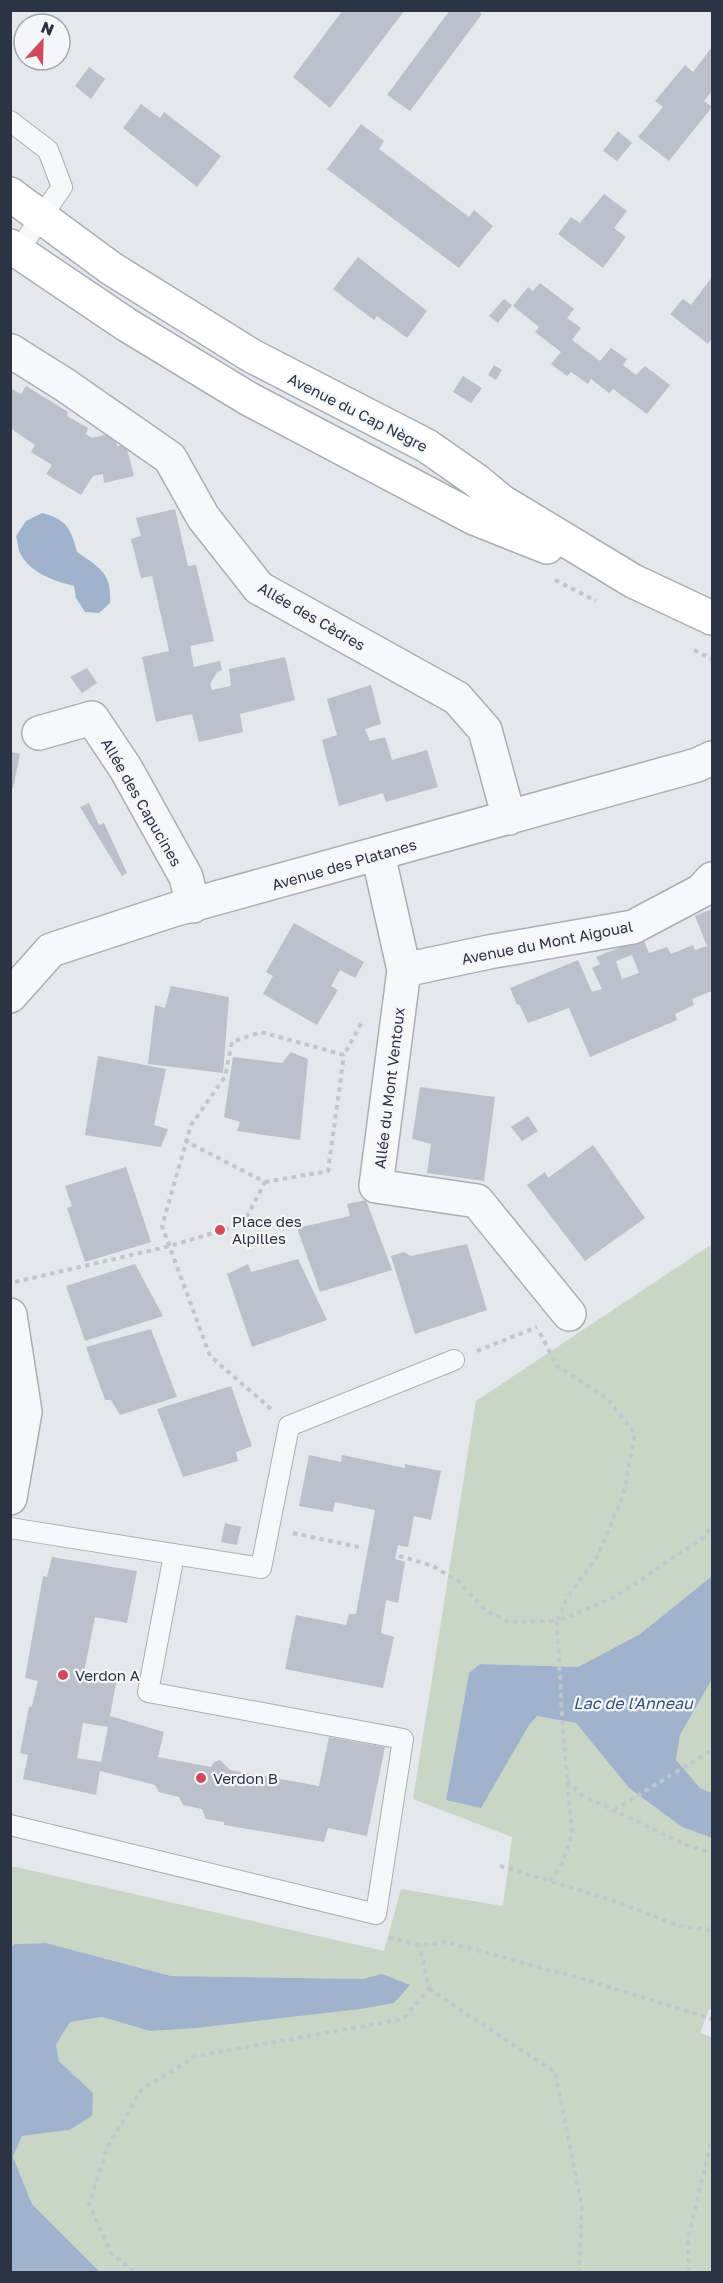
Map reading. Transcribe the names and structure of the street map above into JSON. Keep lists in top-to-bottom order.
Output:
{
  "streets": {
    "street": [
      "Avenue du Cap Nègre",
      "Allée des Cèdres",
      "Allée des Capucines",
      "Avenue des Platanes",
      "Avenue du Mont Aigoual",
      "Allée du Mont Ventoux"
    ]
  },
  "crossings": [
    ["Allée des Cèdres", "Avenue des Platanes"],
    ["Allée des Capucines", "Avenue des Platanes"],
    ["Avenue des Platanes", "Allée du Mont Ventoux"],
    ["Avenue du Mont Aigoual", "Allée du Mont Ventoux"]
  ],
  "water": ["Lac de l'Anneau"],
  "places": ["Place des Alpilles", "Verdon A", "Verdon B"],
  "north": "top"
}
